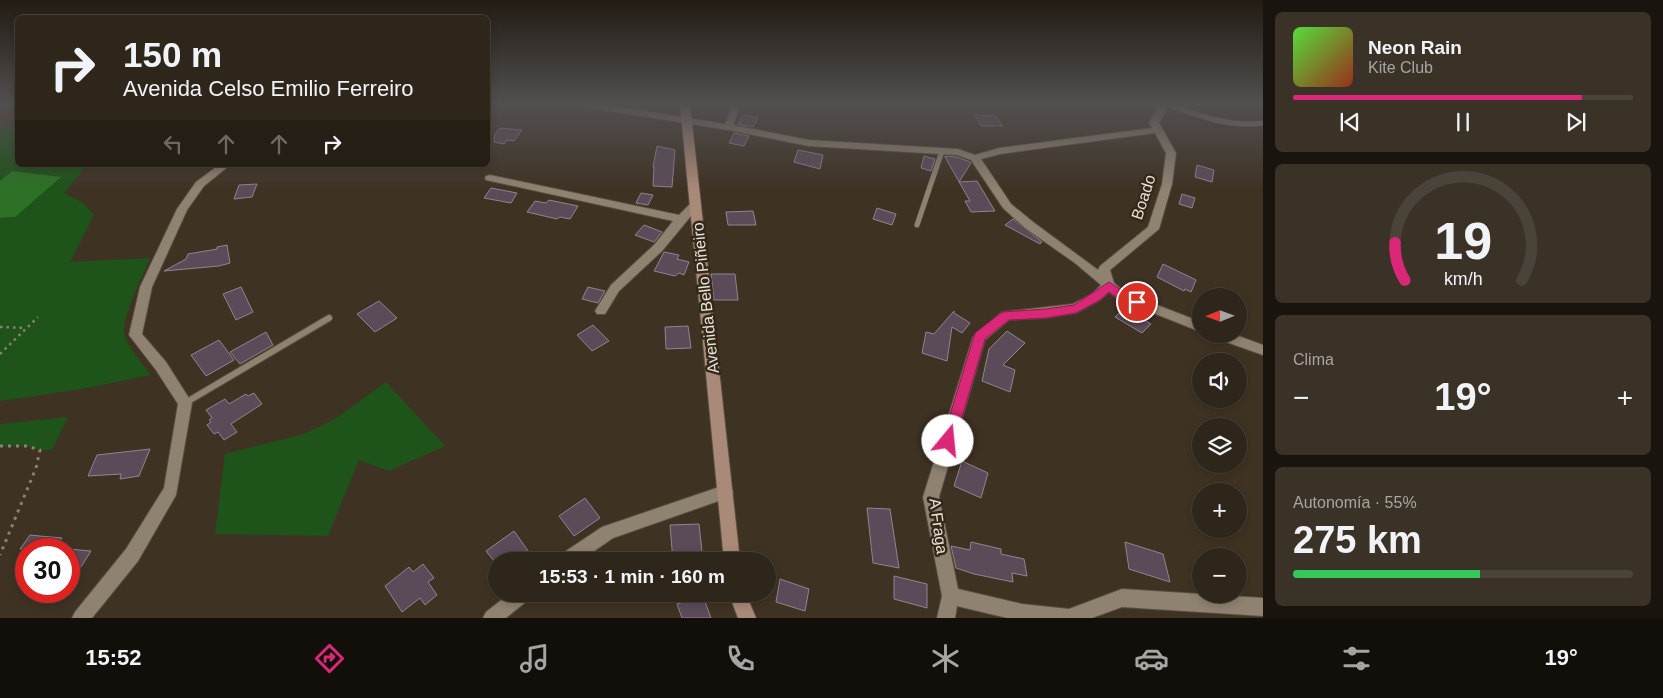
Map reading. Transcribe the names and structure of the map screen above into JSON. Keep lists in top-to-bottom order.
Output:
{
  "streets": {
    "street": ["Boado", "Avenida Bello Piñeiro", "A Fraga"]
  },
  "crossings": [
    ["Boado", "A Fraga"]
  ],
  "north": "left",
  "page": {
    "turn": ["150 m", "Avenida Celso Emilio Ferreiro"],
    "song": ["Neon Rain", "Kite Club"],
    "map_buttons": ["+", "−"],
    "tile": [
      "Clima",
      ["Autonomía · 55%", "275 km"]
    ],
    "heat": ["−", "19°", "+"],
    "limit": "30",
    "trip": "15:53 · 1 min · 160 m",
    "tabs": ["15:52", "19°"],
    "gauge": ["19", "km/h"]
  }
}
